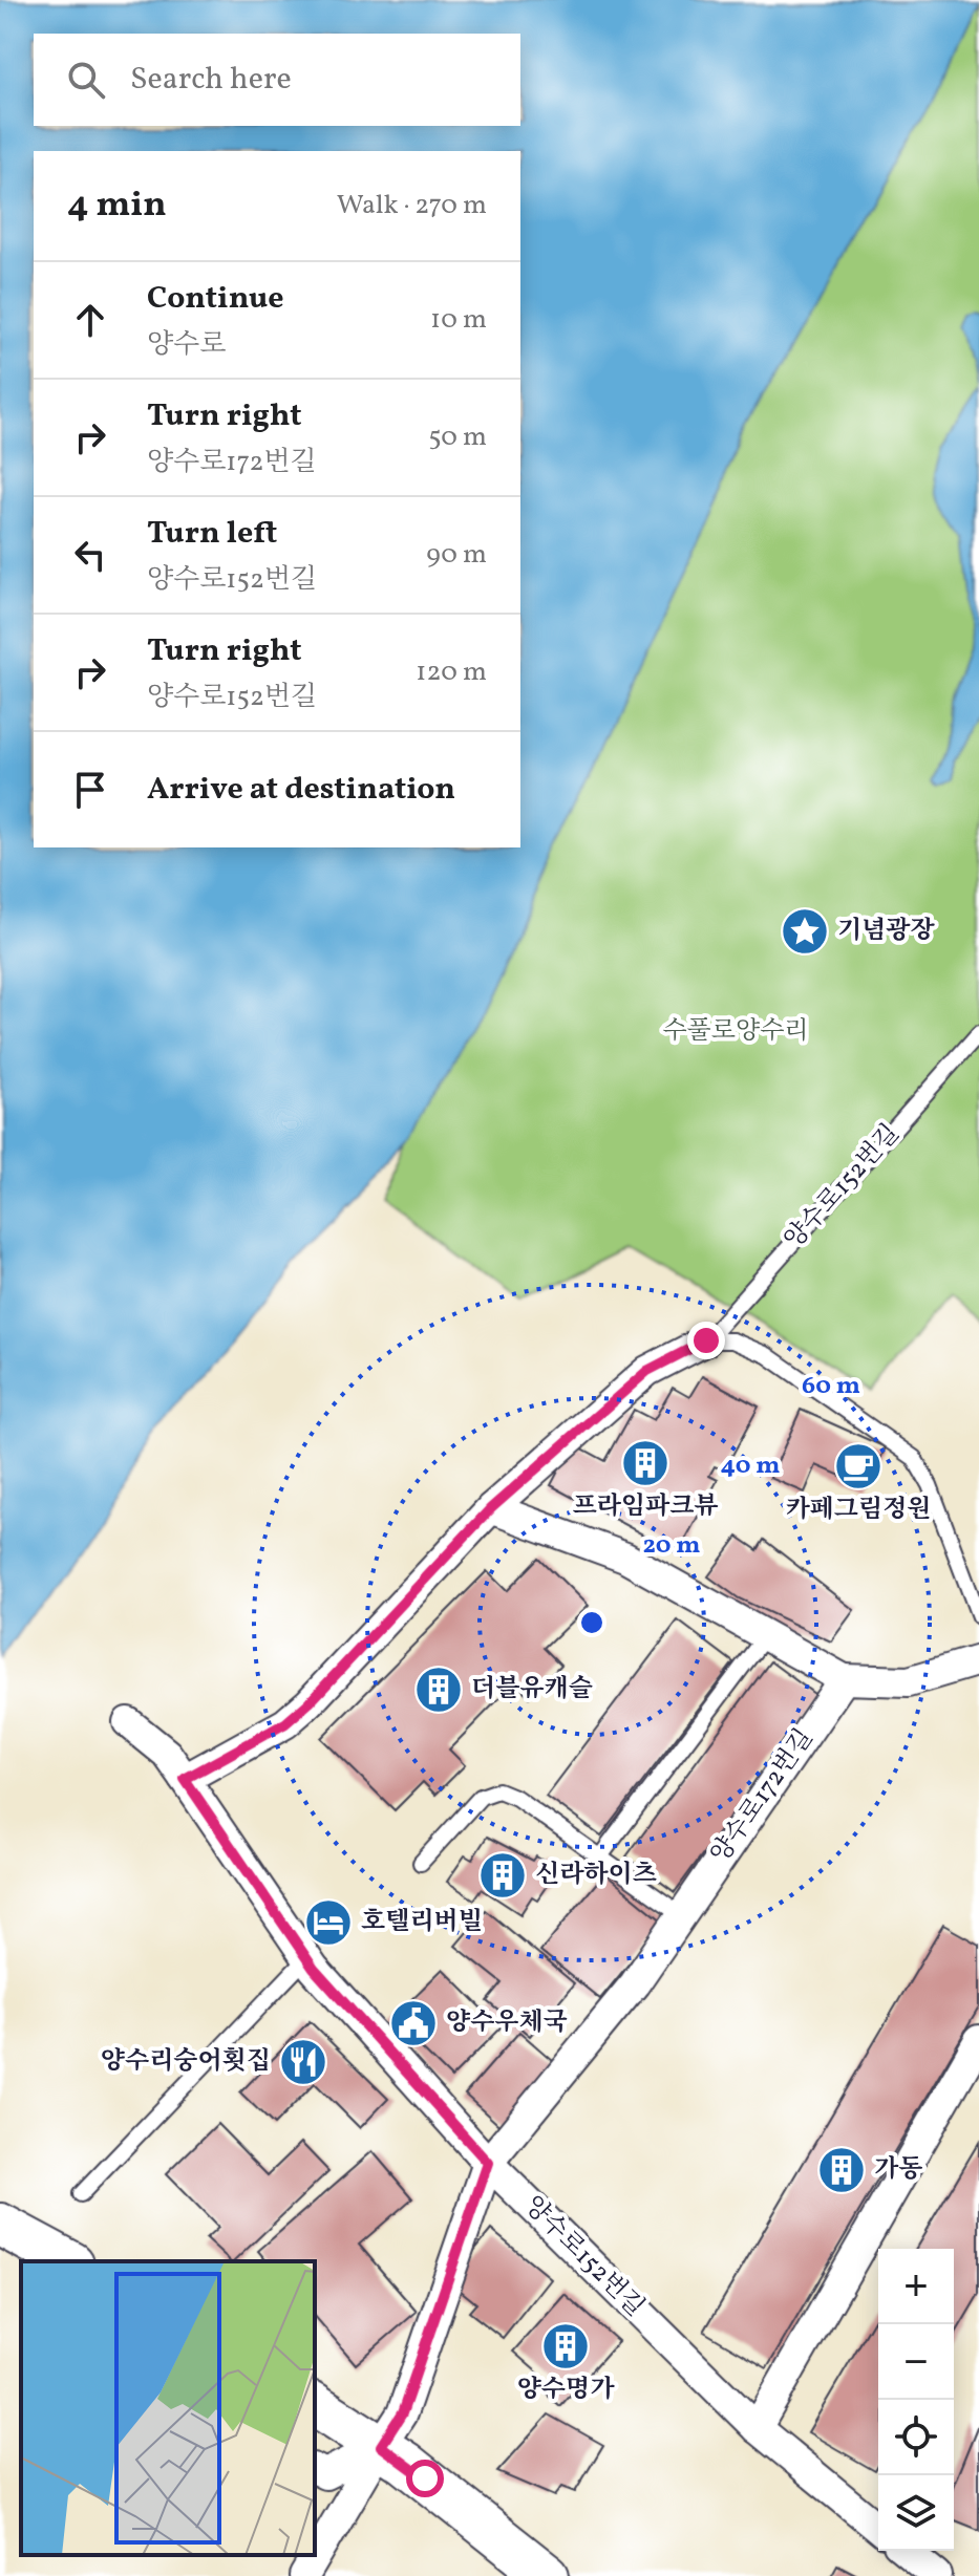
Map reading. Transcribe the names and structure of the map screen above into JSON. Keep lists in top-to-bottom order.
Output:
{
  "streets": {
    "street": ["양수로152번길", "양수로172번길"]
  },
  "crossings": [
    ["양수로152번길", "양수로172번길"]
  ],
  "parks": ["수풀로양수리"],
  "places": {
    "place": ["기념광장"],
    "building": [
      "프라임파크뷰",
      "더블유캐슬",
      "신라하이츠",
      "가동",
      "양수명가"
    ],
    "cafe": ["카페그림정원"],
    "hotel": ["호텔리버빌"],
    "public building": ["양수우체국"],
    "restaurant": ["양수리숭어횟집"]
  },
  "page": {
    "search": "Search here",
    "heading": ["4 min", "Walk · 270 m"],
    "list": [
      ["Continue", "양수로", "10 m"],
      ["Turn right", "양수로172번길", "50 m"],
      ["Turn left", "양수로152번길", "90 m"],
      ["Turn right", "양수로152번길", "120 m"],
      "Arrive at destination"
    ],
    "map_buttons": ["+", "−"]
  },
  "rings": ["60 m", "40 m", "20 m"]
}
